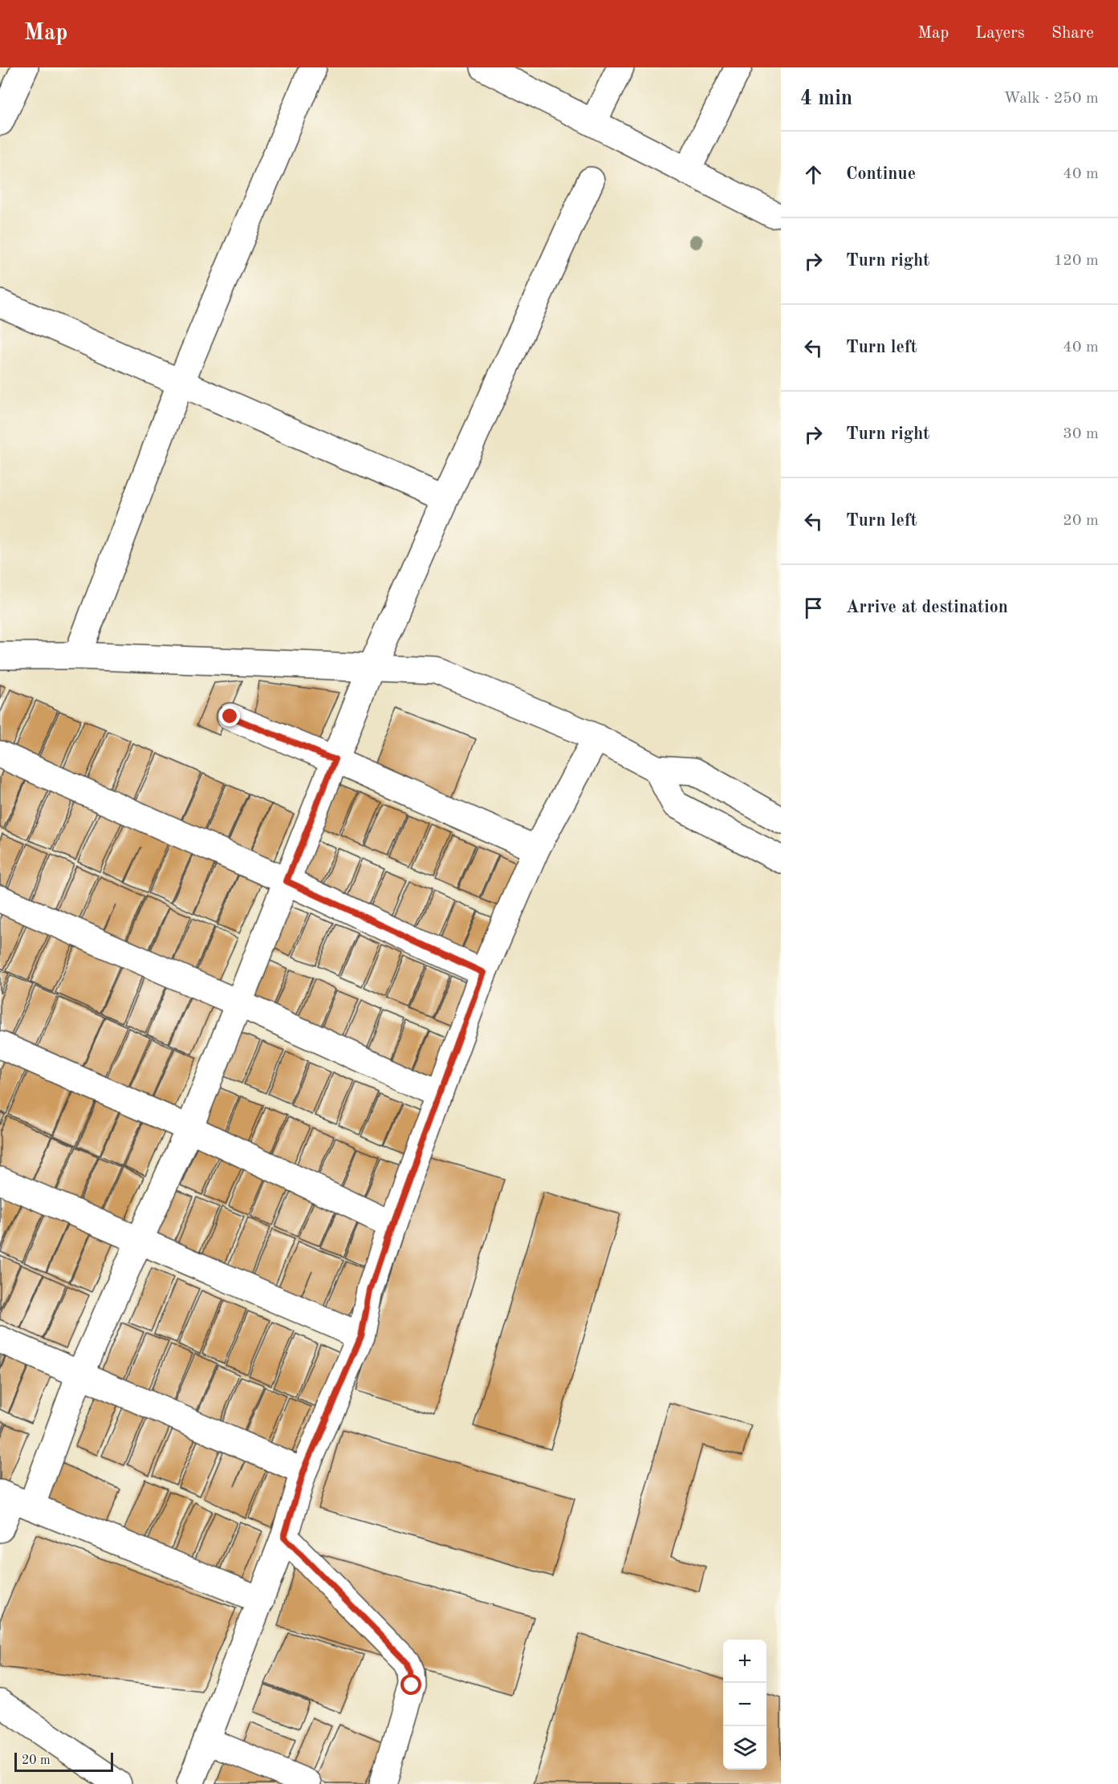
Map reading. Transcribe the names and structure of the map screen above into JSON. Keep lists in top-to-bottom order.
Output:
{
  "scale_bar": "20 m",
  "page": {
    "header": "Map",
    "nav": ["Map", "Layers", "Share"],
    "heading": ["4 min", "Walk · 250 m"],
    "list": [
      ["Continue", "40 m"],
      ["Turn right", "120 m"],
      ["Turn left", "40 m"],
      ["Turn right", "30 m"],
      ["Turn left", "20 m"],
      "Arrive at destination"
    ],
    "map_buttons": ["+", "−"],
    "scale": "20 m"
  }
}
